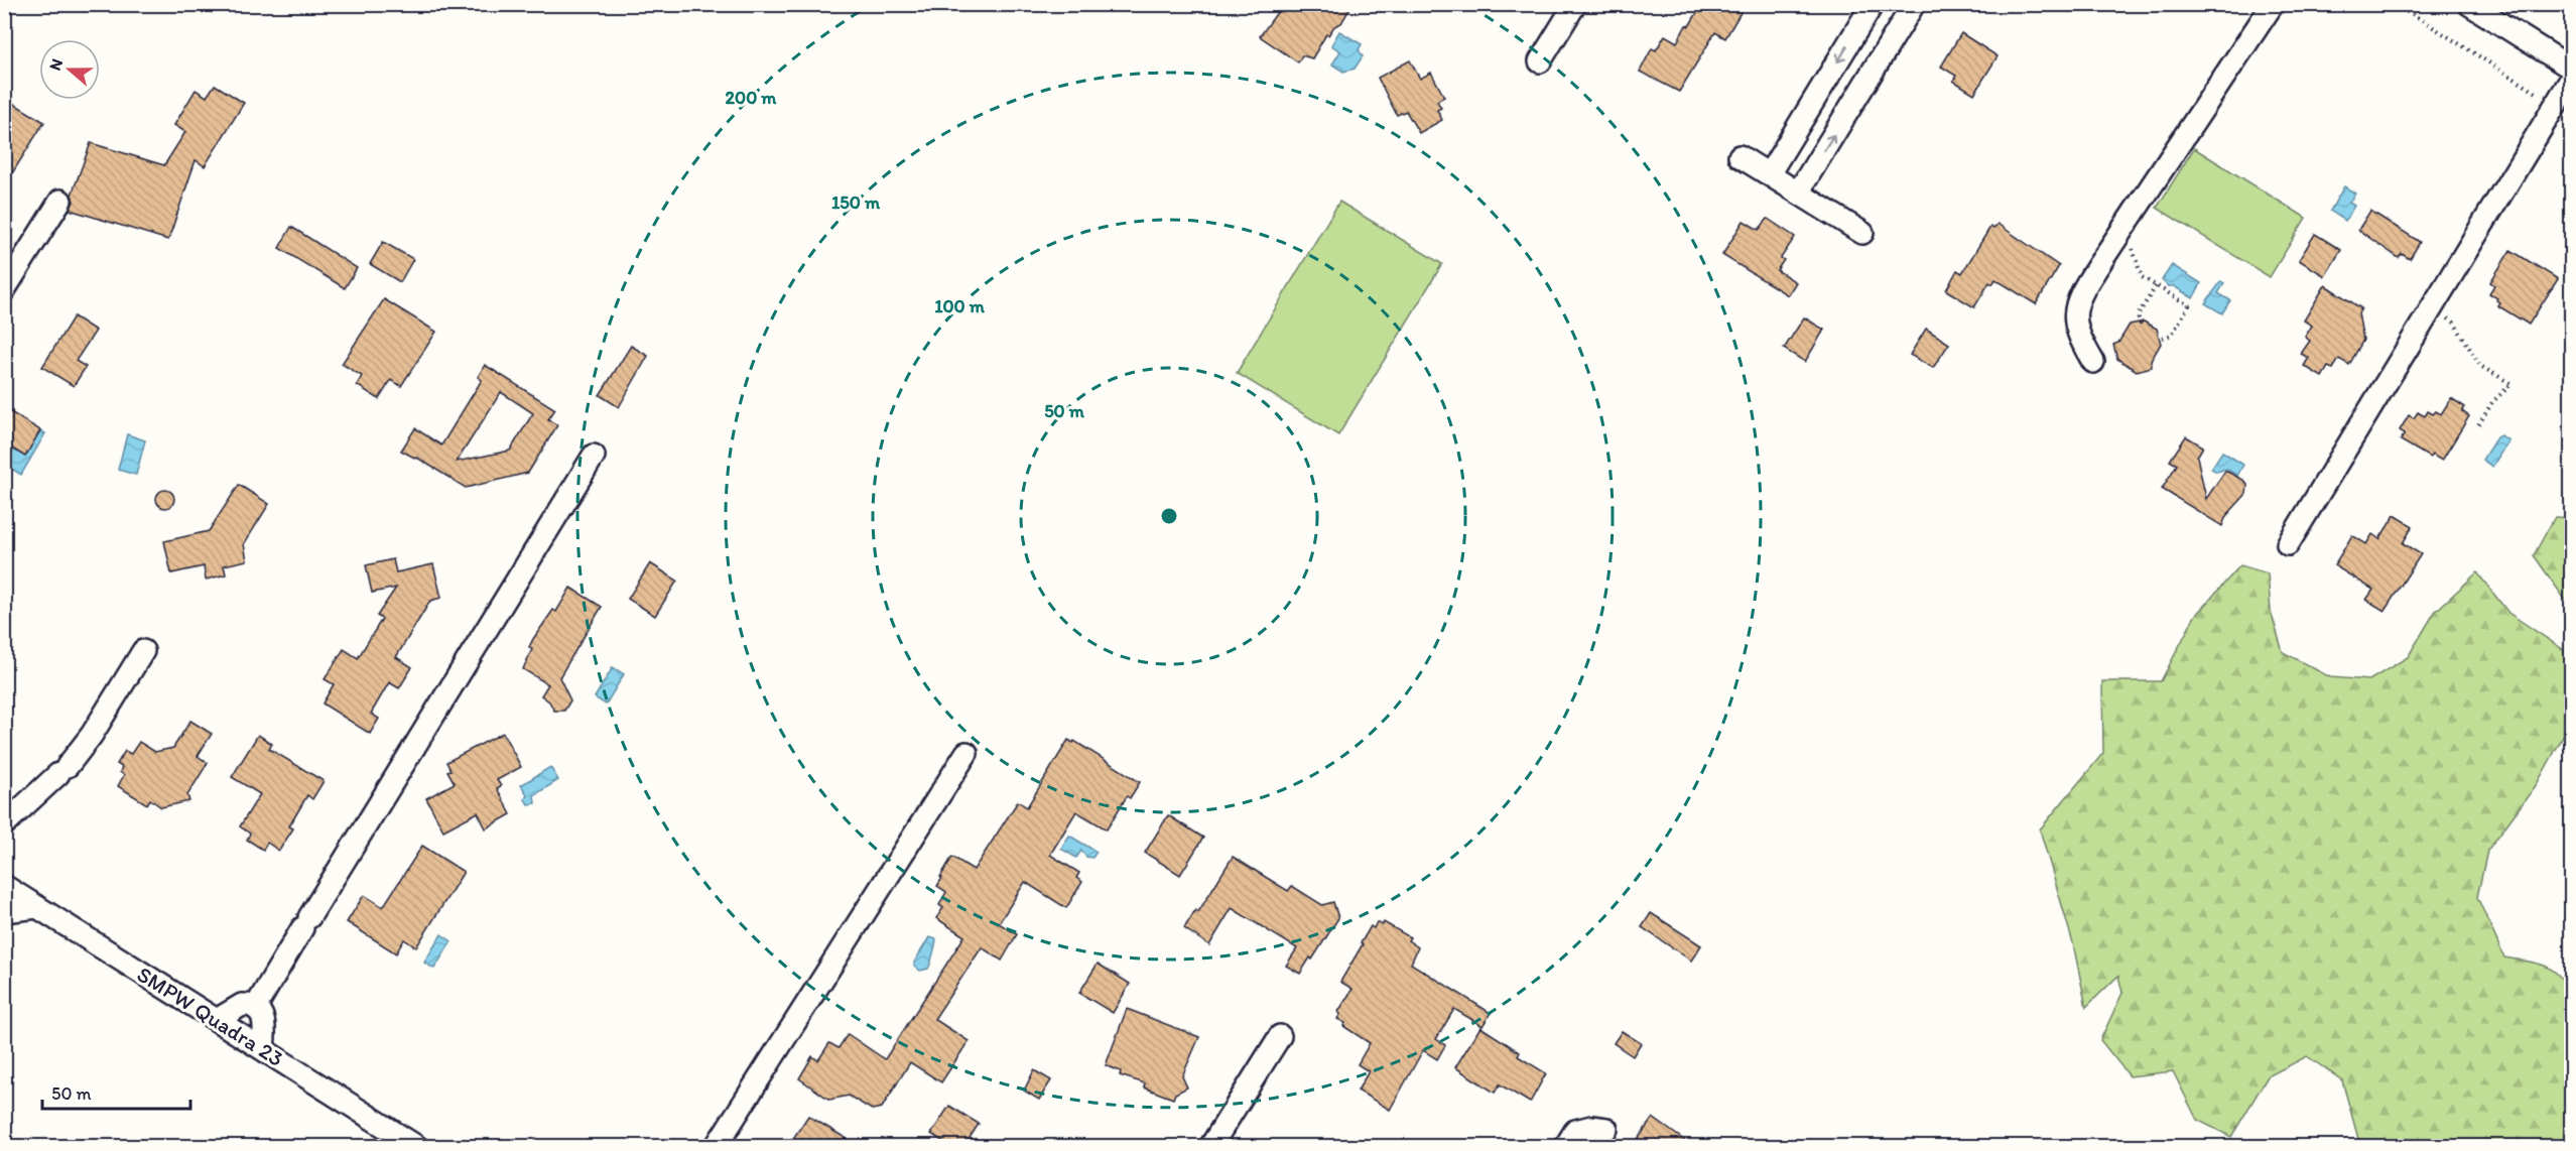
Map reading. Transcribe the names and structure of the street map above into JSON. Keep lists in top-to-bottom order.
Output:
{
  "streets": {
    "street": ["SMPW Quadra 23"]
  },
  "scale_bar": "50 m",
  "north": "left",
  "rings": [
    "200 m",
    "150 m",
    "100 m",
    "50 m"
  ]
}
